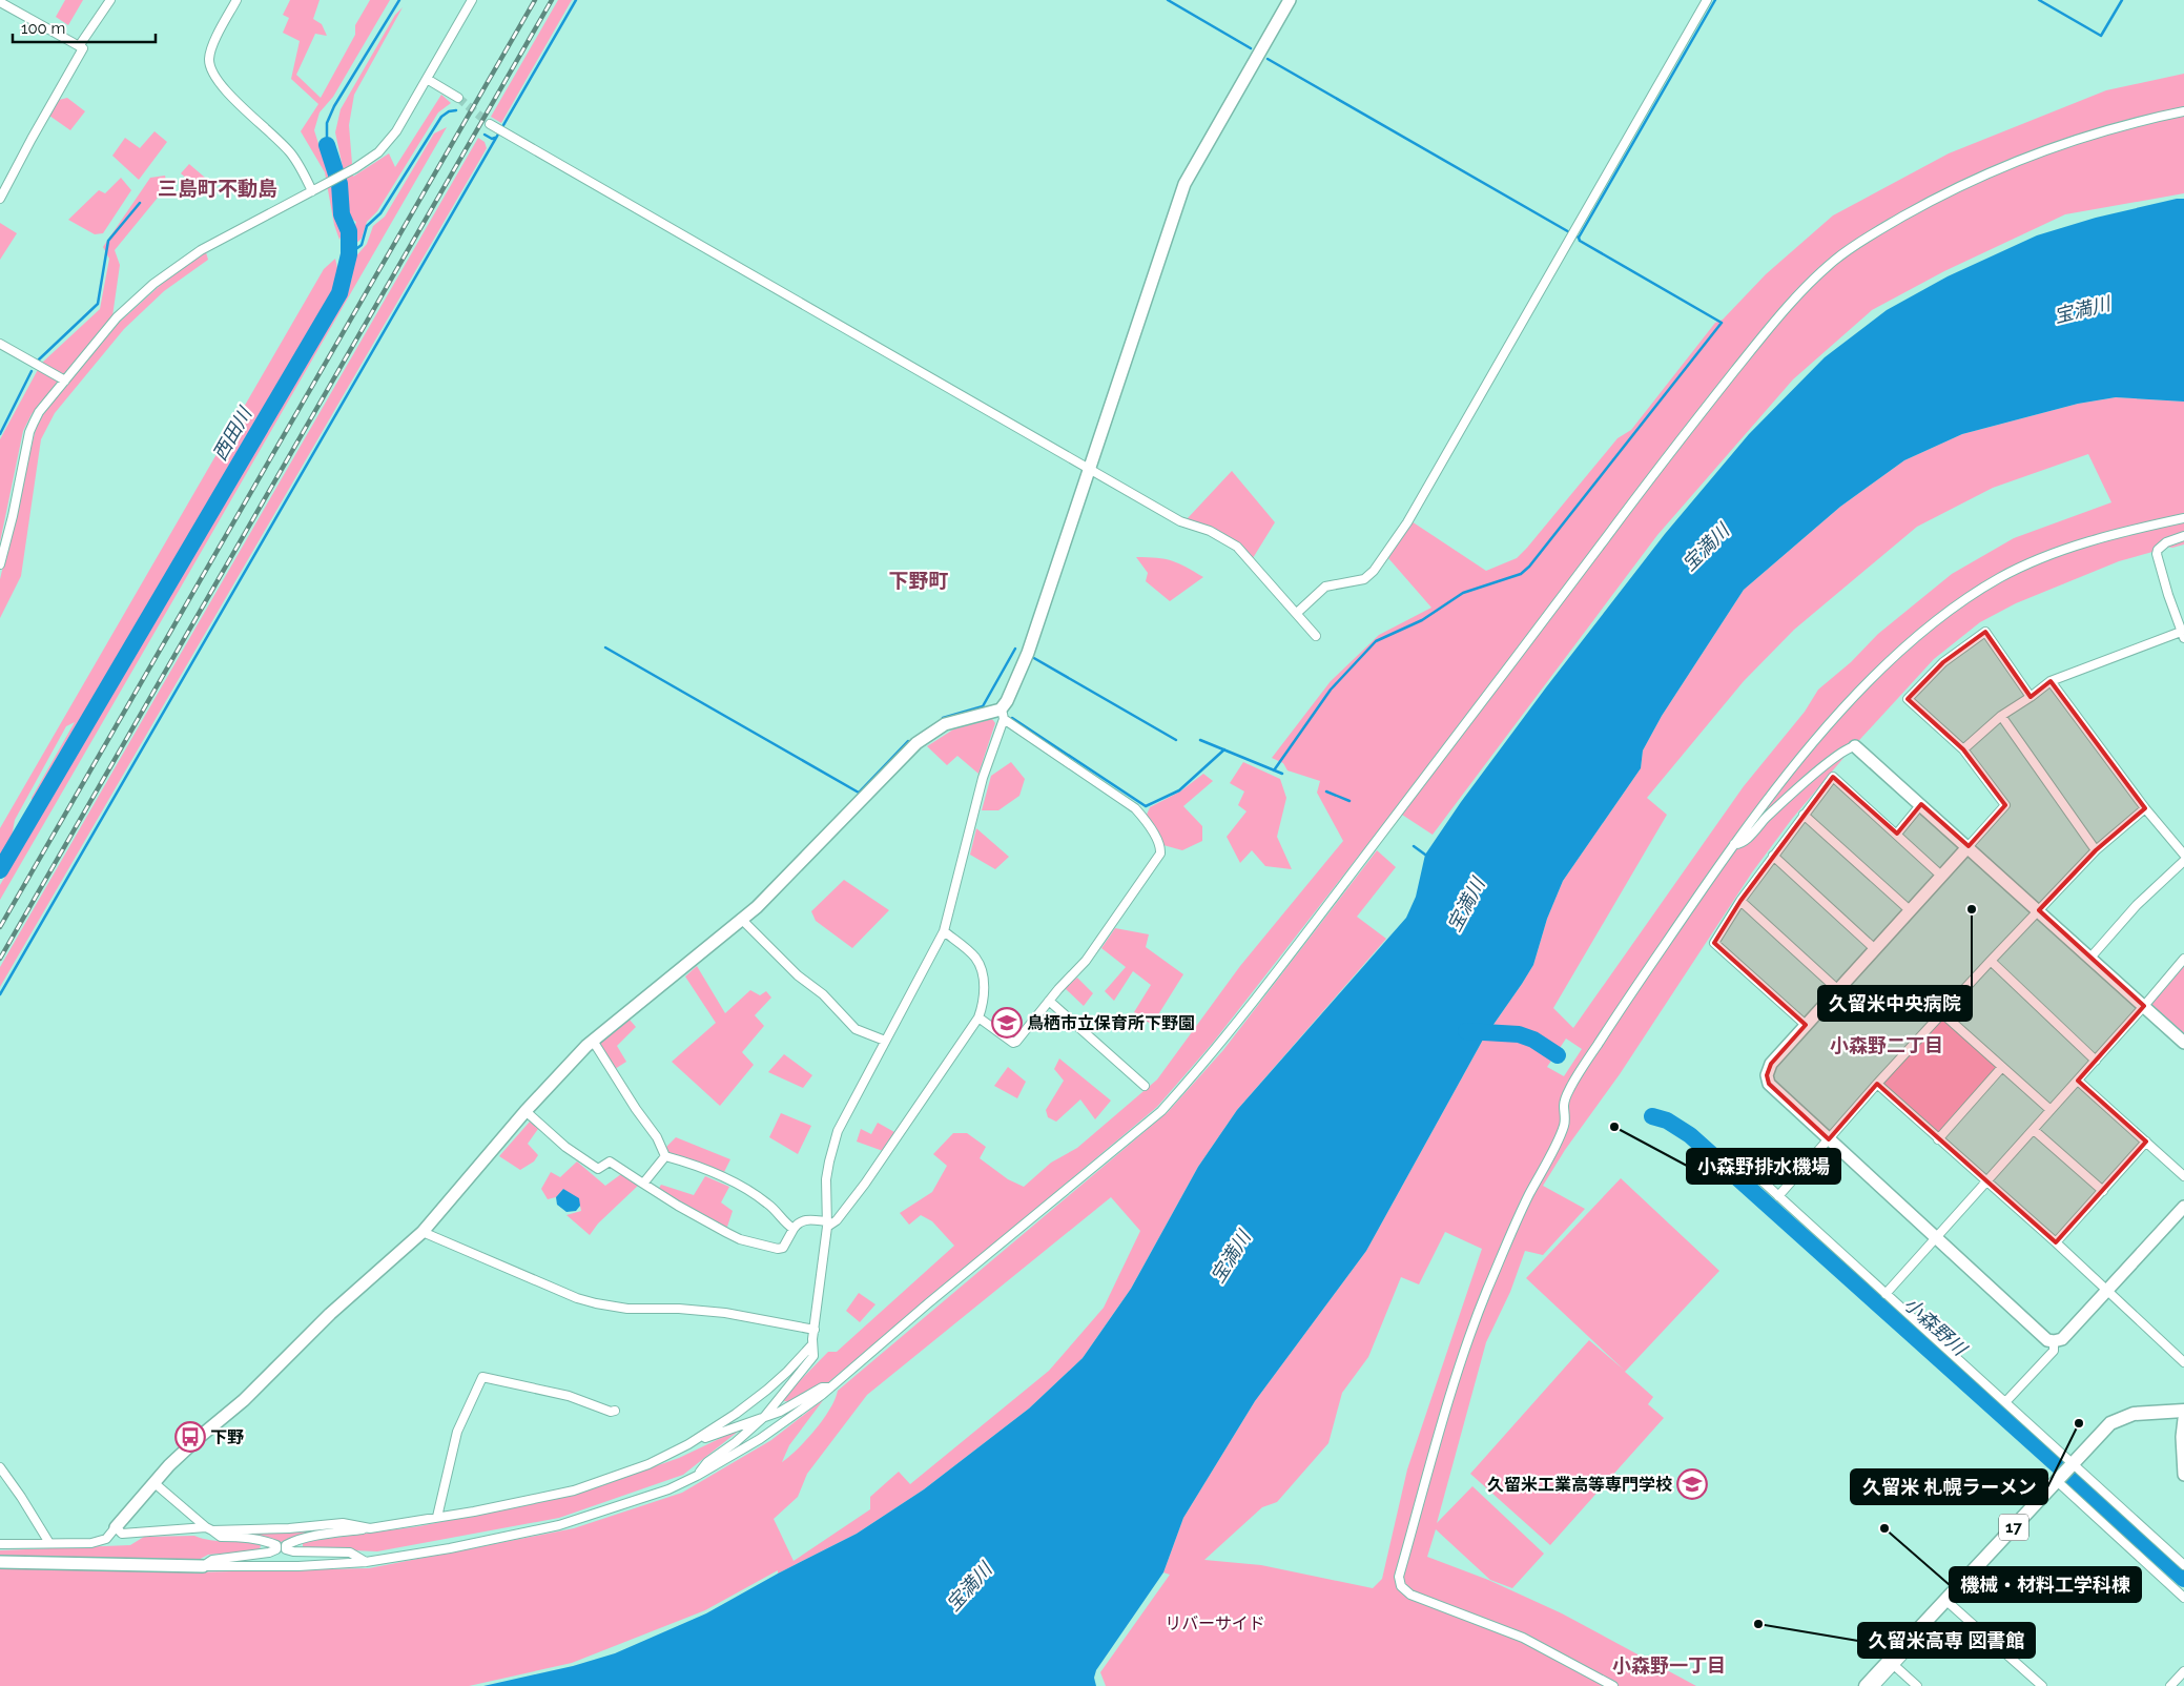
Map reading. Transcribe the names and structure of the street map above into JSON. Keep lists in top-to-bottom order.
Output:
{
  "streets": {
    "main road": ["17"]
  },
  "districts": [
    "三島町不動島",
    "下野町",
    "小森野二丁目",
    "小森野一丁目"
  ],
  "water": ["宝満川", "西田川", "小森野川"],
  "parks": ["リバーサイド"],
  "places": {
    "other": [
      "久留米中央病院",
      "小森野排水機場",
      "久留米 札幌ラーメン",
      "機械・材料工学科棟",
      "久留米高専 図書館"
    ],
    "school or university": ["鳥栖市立保育所下野園", "久留米工業高等専門学校"],
    "bus stop": ["下野"]
  },
  "scale_bar": "100 m"
}
